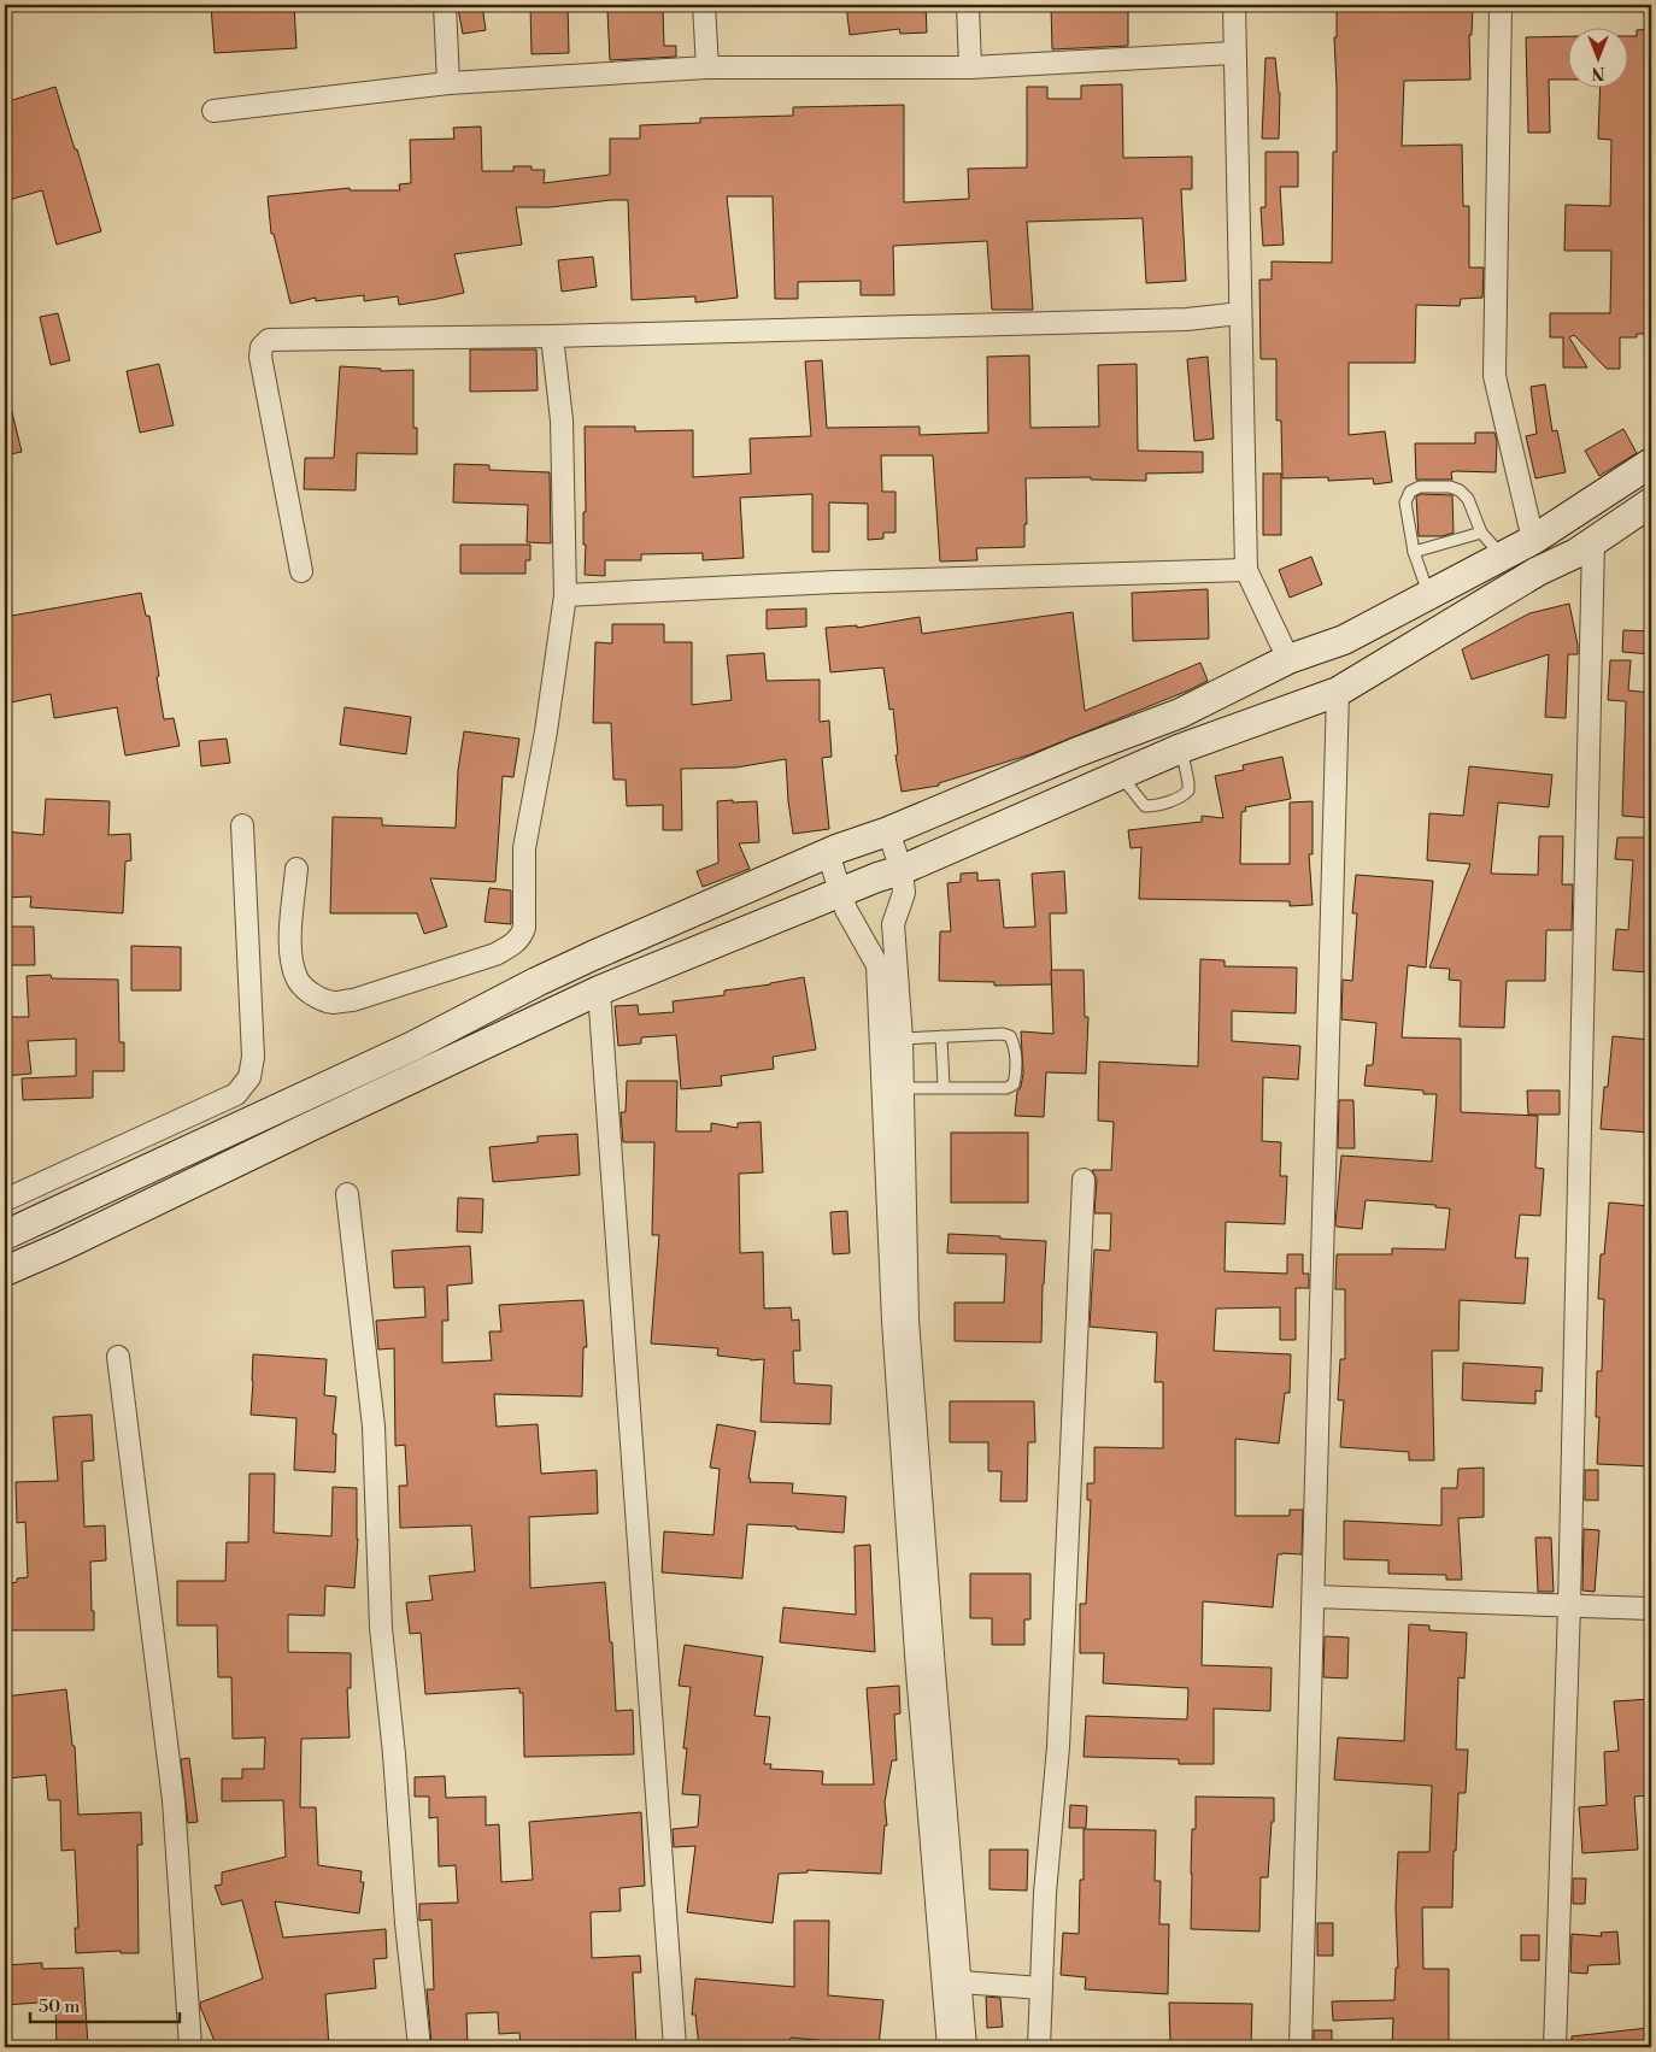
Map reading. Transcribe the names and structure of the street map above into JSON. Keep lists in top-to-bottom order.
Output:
{
  "scale_bar": "50 m",
  "north": "bottom"
}
